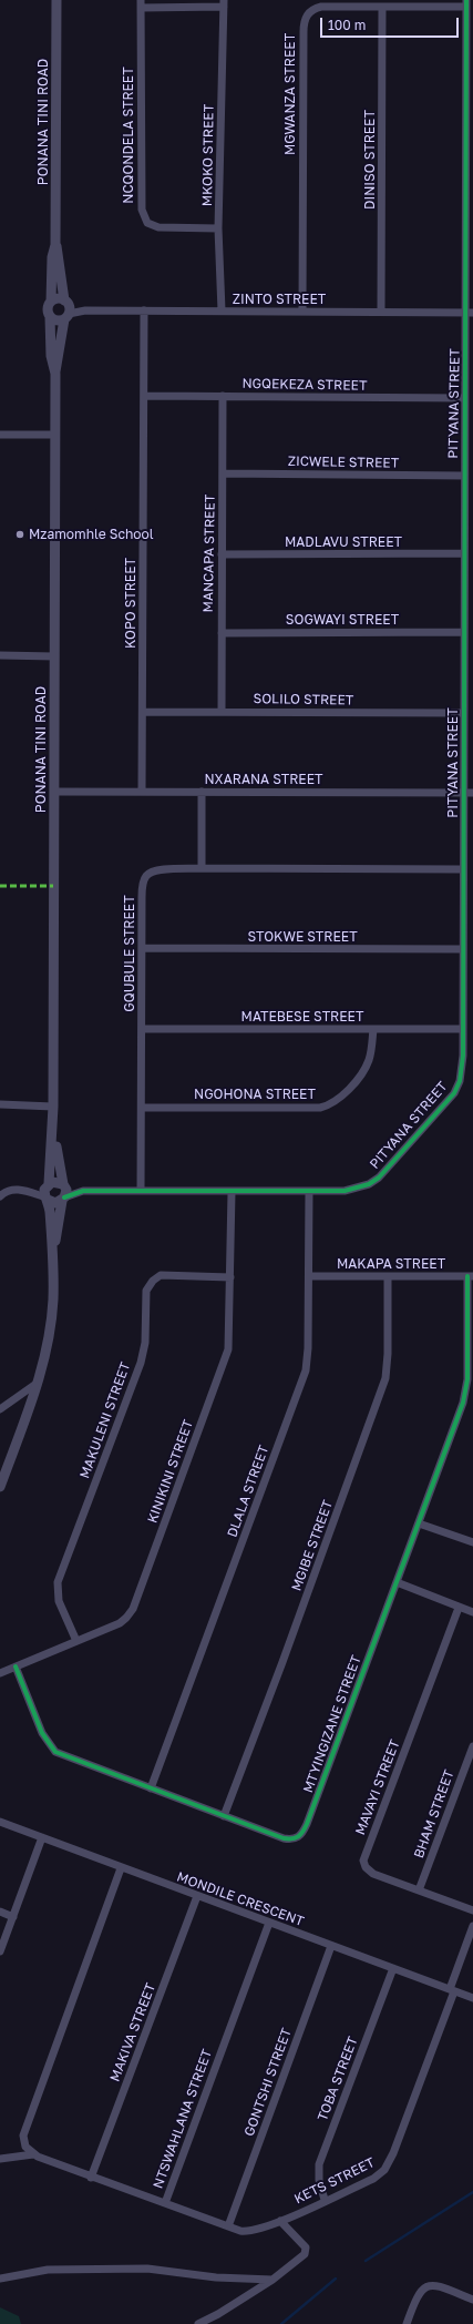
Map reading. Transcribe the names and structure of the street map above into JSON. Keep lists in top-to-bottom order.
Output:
{
  "streets": {
    "street": [
      "MGWANZA STREET",
      "PONANA TINI ROAD",
      "NCQONDELA STREET",
      "MKOKO STREET",
      "DINISO STREET",
      "ZINTO STREET",
      "NGQEKEZA STREET",
      "PITYANA STREET",
      "ZICWELE STREET",
      "MADLAVU STREET",
      "MANCAPA STREET",
      "KOPO STREET",
      "SOGWAYI STREET",
      "SOLILO STREET",
      "NXARANA STREET",
      "STOKWE STREET",
      "GQUBULE STREET",
      "MATEBESE STREET",
      "NGOHONA STREET",
      "MAKAPA STREET",
      "MAKULENI STREET",
      "KINIKINI STREET",
      "DLALA STREET",
      "MGIBE STREET",
      "MTYINGIZANE STREET",
      "MAVAYI STREET",
      "BHAM STREET",
      "MONDILE CRESCENT",
      "MAKIVA STREET",
      "TOBA STREET",
      "GONTSHI STREET",
      "NTSWAHLANA STREET",
      "KETS STREET"
    ]
  },
  "crossings": [
    ["MGWANZA STREET", "DINISO STREET"],
    ["MGWANZA STREET", "ZINTO STREET"],
    ["MGWANZA STREET", "PITYANA STREET"],
    ["PONANA TINI ROAD", "ZINTO STREET"],
    ["PONANA TINI ROAD", "PITYANA STREET"],
    ["PONANA TINI ROAD", "NXARANA STREET"],
    ["NCQONDELA STREET", "MKOKO STREET"],
    ["MKOKO STREET", "ZINTO STREET"],
    ["DINISO STREET", "ZINTO STREET"],
    ["ZINTO STREET", "PITYANA STREET"],
    ["ZINTO STREET", "KOPO STREET"],
    ["NGQEKEZA STREET", "PITYANA STREET"],
    ["NGQEKEZA STREET", "MANCAPA STREET"],
    ["NGQEKEZA STREET", "KOPO STREET"],
    ["PITYANA STREET", "ZICWELE STREET"],
    ["PITYANA STREET", "MADLAVU STREET"],
    ["PITYANA STREET", "SOGWAYI STREET"],
    ["PITYANA STREET", "SOLILO STREET"],
    ["PITYANA STREET", "NXARANA STREET"],
    ["PITYANA STREET", "STOKWE STREET"],
    ["PITYANA STREET", "GQUBULE STREET"],
    ["PITYANA STREET", "MATEBESE STREET"],
    ["PITYANA STREET", "KINIKINI STREET"],
    ["PITYANA STREET", "DLALA STREET"],
    ["ZICWELE STREET", "MANCAPA STREET"],
    ["MADLAVU STREET", "MANCAPA STREET"],
    ["MANCAPA STREET", "SOGWAYI STREET"],
    ["MANCAPA STREET", "SOLILO STREET"],
    ["KOPO STREET", "SOLILO STREET"],
    ["KOPO STREET", "NXARANA STREET"],
    ["STOKWE STREET", "GQUBULE STREET"],
    ["GQUBULE STREET", "MATEBESE STREET"],
    ["GQUBULE STREET", "NGOHONA STREET"],
    ["MATEBESE STREET", "NGOHONA STREET"],
    ["MAKAPA STREET", "DLALA STREET"],
    ["MAKAPA STREET", "MGIBE STREET"],
    ["MAKAPA STREET", "MTYINGIZANE STREET"],
    ["MAKULENI STREET", "KINIKINI STREET"],
    ["KINIKINI STREET", "MTYINGIZANE STREET"],
    ["DLALA STREET", "MTYINGIZANE STREET"],
    ["MGIBE STREET", "MTYINGIZANE STREET"],
    ["MAVAYI STREET", "BHAM STREET"],
    ["MONDILE CRESCENT", "MAKIVA STREET"],
    ["MONDILE CRESCENT", "TOBA STREET"],
    ["MONDILE CRESCENT", "GONTSHI STREET"],
    ["MONDILE CRESCENT", "NTSWAHLANA STREET"],
    ["MONDILE CRESCENT", "KETS STREET"],
    ["MAKIVA STREET", "NTSWAHLANA STREET"],
    ["TOBA STREET", "KETS STREET"],
    ["GONTSHI STREET", "KETS STREET"],
    ["NTSWAHLANA STREET", "KETS STREET"]
  ],
  "places": ["Mzamomhle School"],
  "scale_bar": "100 m"
}
